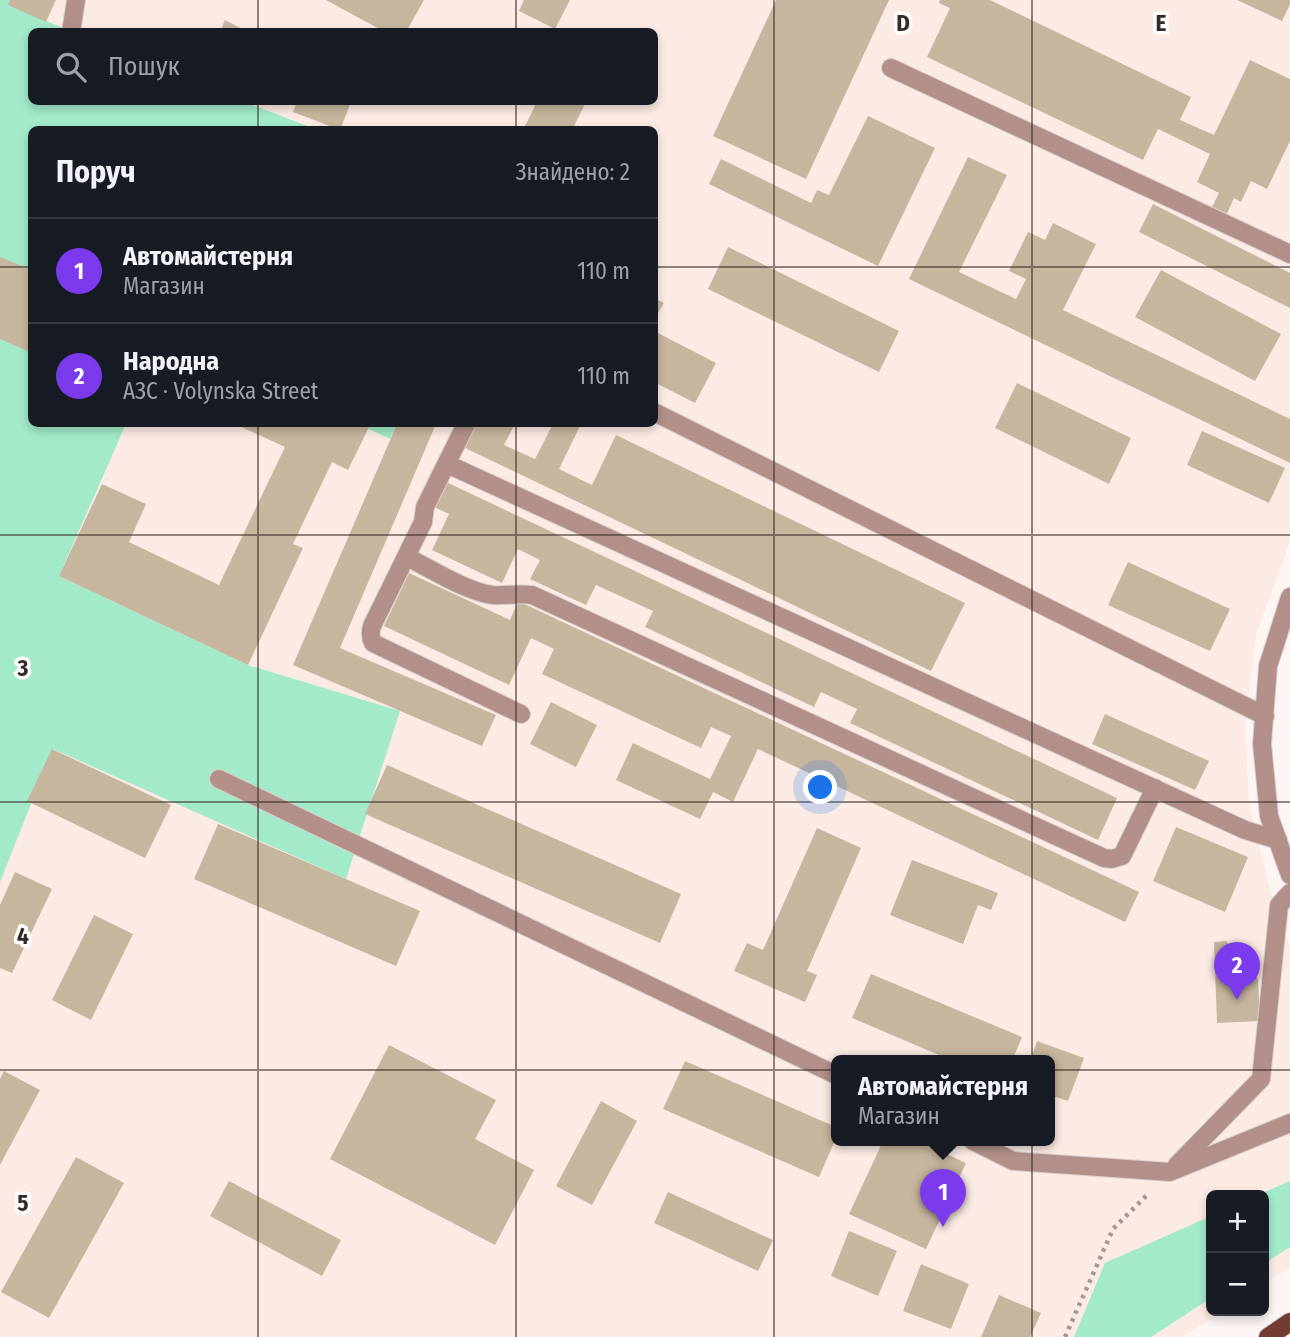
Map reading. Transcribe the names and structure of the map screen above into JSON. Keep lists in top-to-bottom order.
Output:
{
  "page": {
    "search": "Пошук",
    "heading": ["Поруч", "Знайдено: 2"],
    "list": [
      {
        "mark": "1",
        "name": "Автомайстерня",
        "note": "Магазин",
        "value": "110 m"
      },
      {
        "mark": "2",
        "name": "Народна",
        "note": "АЗС · Volynska Street",
        "value": "110 m"
      }
    ],
    "pins": ["2", "1"],
    "popup": ["Автомайстерня", "Магазин"],
    "map_buttons": ["+", "−"]
  },
  "grid": {
    "columns": ["D", "E"],
    "rows": ["3", "4", "5"]
  }
}
